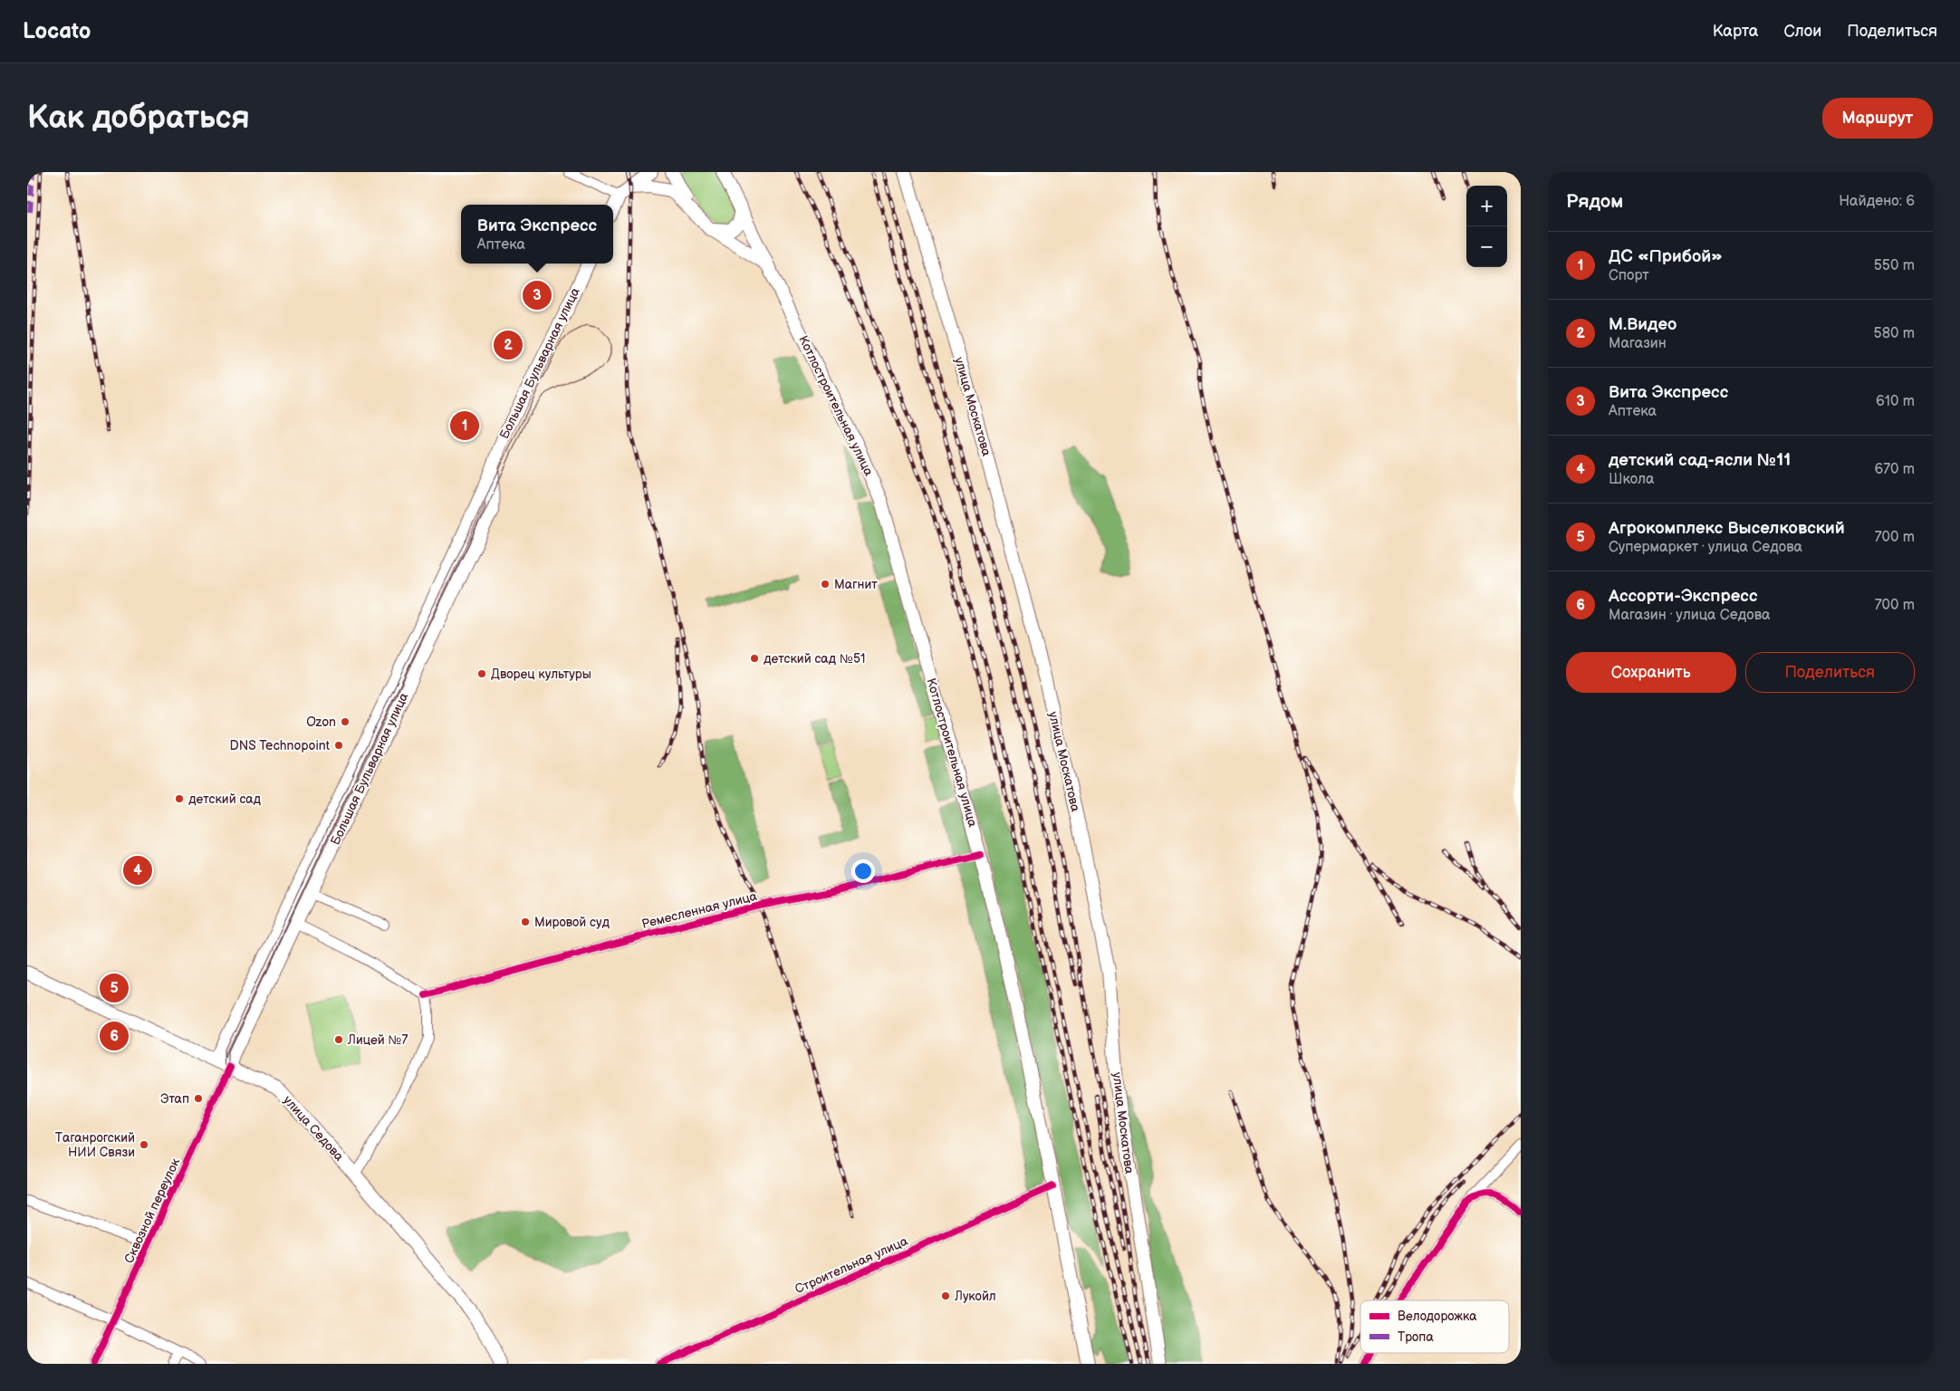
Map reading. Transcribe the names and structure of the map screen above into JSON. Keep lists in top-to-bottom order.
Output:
{
  "streets": {
    "main road": [
      "Большая Бульварная улица",
      "Котлостроительная улица",
      "улица Москатова",
      "улица Седова"
    ],
    "street": ["Ремесленная улица", "Сквозной переулок", "Строительная улица"]
  },
  "crossings": [
    ["Большая Бульварная улица", "улица Седова"],
    ["Большая Бульварная улица", "Сквозной переулок"],
    ["Котлостроительная улица", "Ремесленная улица"],
    ["Котлостроительная улица", "Строительная улица"],
    ["улица Седова", "Сквозной переулок"]
  ],
  "places": [
    "Магнит",
    "детский сад №51",
    "Дворец культуры",
    "Ozon",
    "DNS Technopoint",
    "детский сад",
    "Мировой суд",
    "Лицей №7",
    "Этап",
    "Таганрогский НИИ Связи",
    "Лукойл"
  ],
  "legend": ["Велодорожка", "Тропа"],
  "page": {
    "header": "Locato",
    "nav": ["Карта", "Слои", "Поделиться"],
    "buttons": [
      "Маршрут",
      ["Сохранить", "Поделиться"]
    ],
    "title": "Как добраться",
    "heading": ["Рядом", "Найдено: 6"],
    "map_buttons": ["+", "−"],
    "popup": ["Вита Экспресс", "Аптека"],
    "list": [
      {
        "mark": "1",
        "name": "ДC «Прибой»",
        "note": "Спорт",
        "value": "550 m"
      },
      {
        "mark": "2",
        "name": "М.Видео",
        "note": "Магазин",
        "value": "580 m"
      },
      {
        "mark": "3",
        "name": "Вита Экспресс",
        "note": "Аптека",
        "value": "610 m"
      },
      {
        "mark": "4",
        "name": "детский сад-ясли №11",
        "note": "Школа",
        "value": "670 m"
      },
      {
        "mark": "5",
        "name": "Агрокомплекс Выселковский",
        "note": "Супермаркет · улица Седова",
        "value": "700 m"
      },
      {
        "mark": "6",
        "name": "Ассорти-Экспресс",
        "note": "Магазин · улица Седова",
        "value": "700 m"
      }
    ],
    "pins": [
      "3",
      "2",
      "1",
      "4",
      "5",
      "6"
    ]
  }
}
